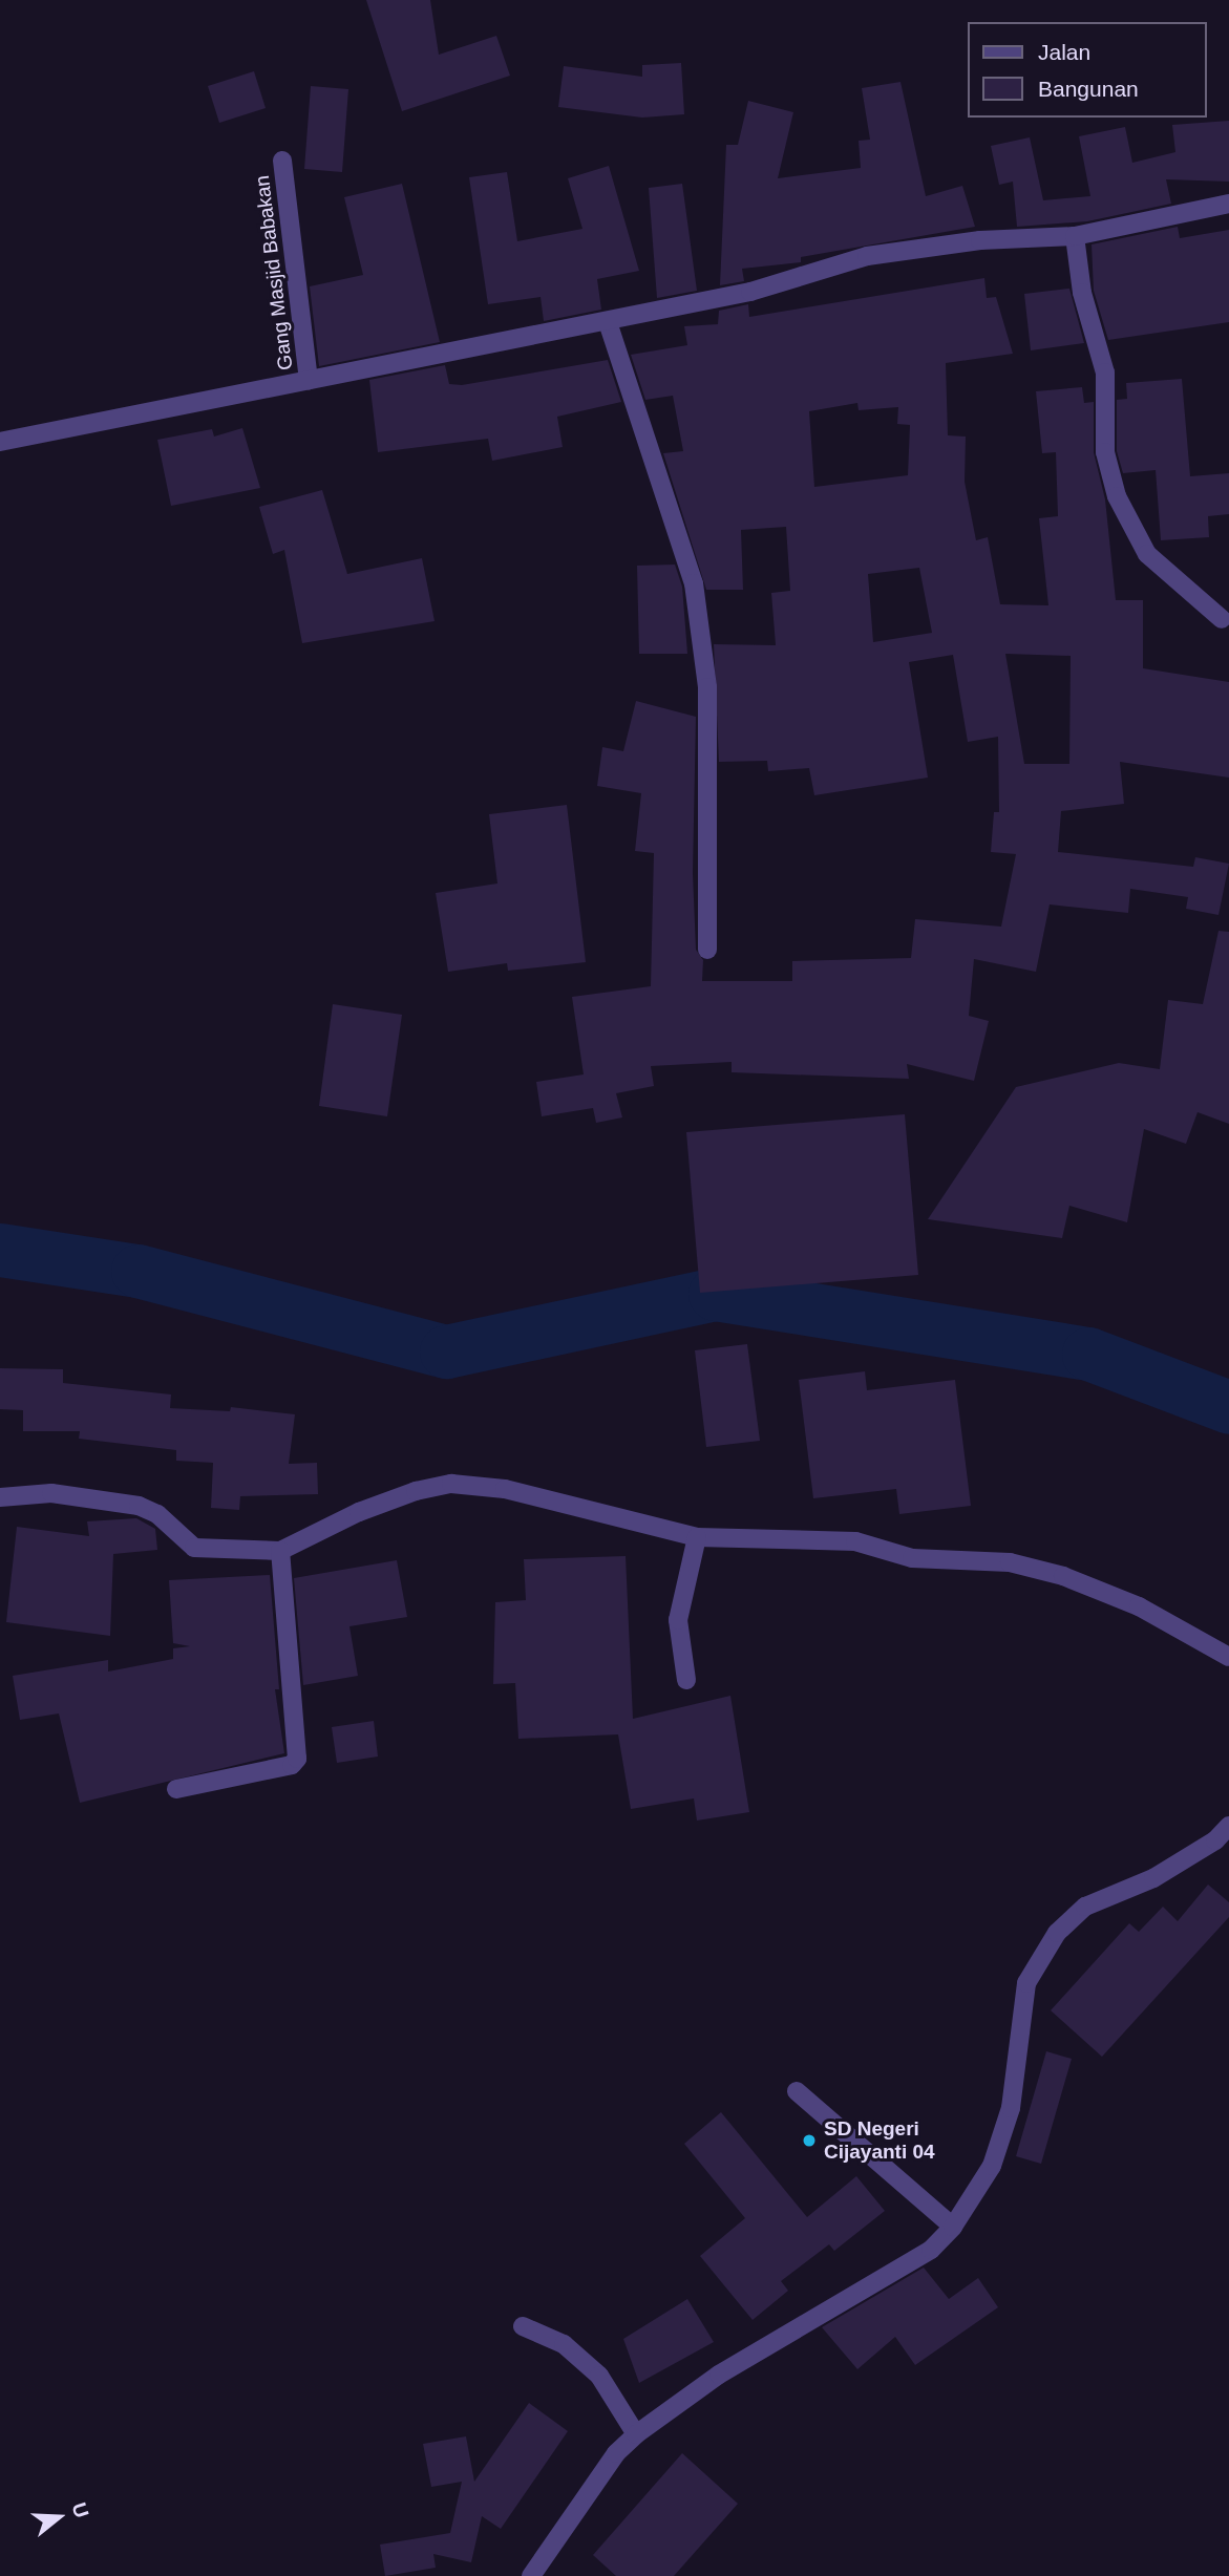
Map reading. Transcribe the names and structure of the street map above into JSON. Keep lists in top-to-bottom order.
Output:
{
  "streets": {
    "street": ["Gang Masjid Babakan"]
  },
  "places": ["SD Negeri Cijayanti 04"],
  "legend": ["Jalan", "Bangunan"],
  "north": "right"
}
